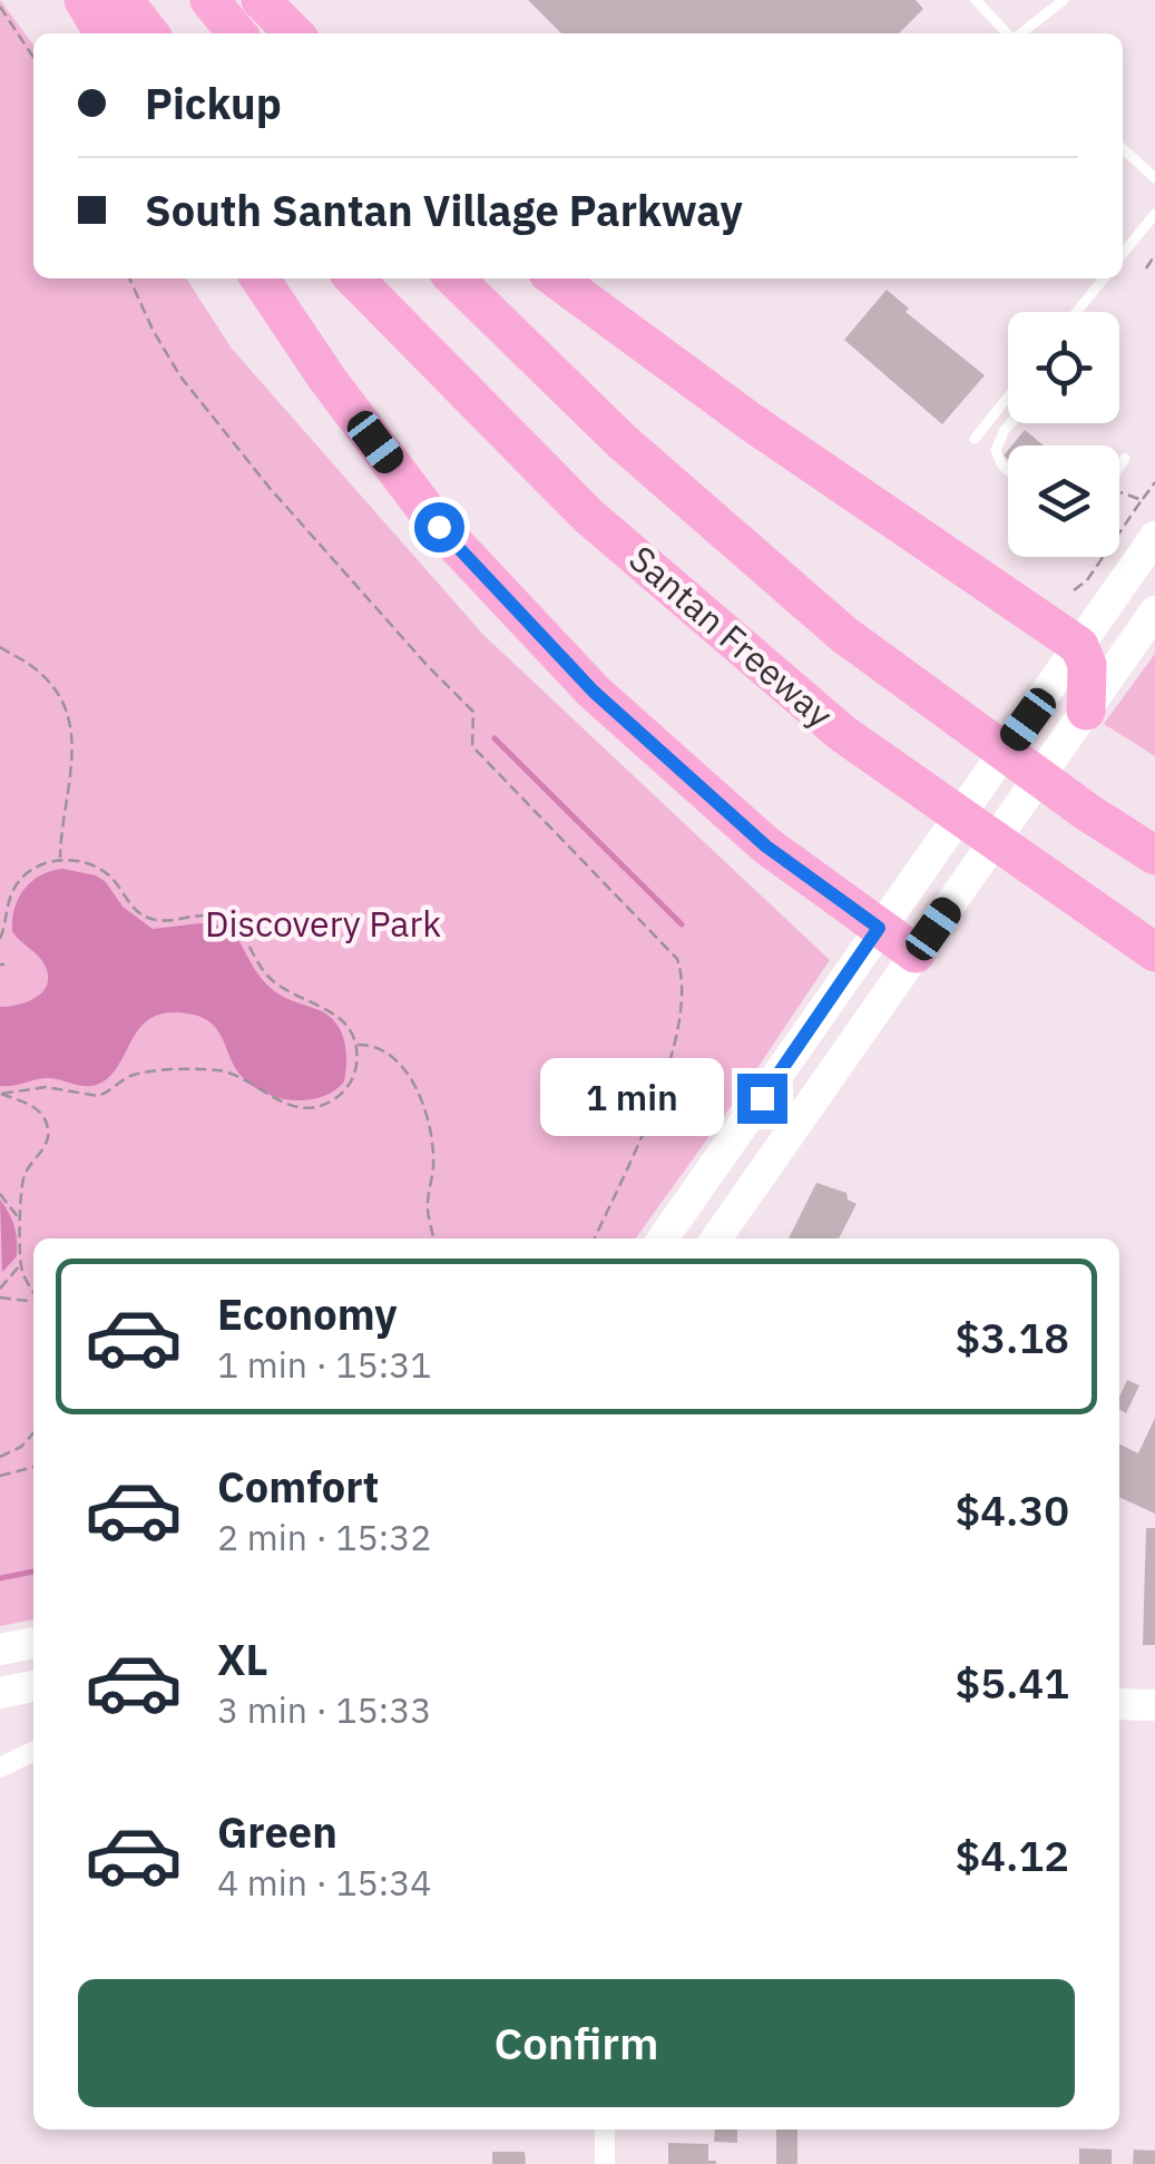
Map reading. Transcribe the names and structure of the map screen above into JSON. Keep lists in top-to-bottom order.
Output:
{
  "streets": {
    "highway": ["Santan Freeway"]
  },
  "parks": ["Discovery Park"],
  "page": {
    "banner": ["Pickup", "South Santan Village Parkway"],
    "bubble": "1 min",
    "list": [
      {
        "name": "Economy",
        "note": "1 min · 15:31",
        "value": "$3.18"
      },
      {
        "name": "Comfort",
        "note": "2 min · 15:32",
        "value": "$4.30"
      },
      {
        "name": "XL",
        "note": "3 min · 15:33",
        "value": "$5.41"
      },
      {
        "name": "Green",
        "note": "4 min · 15:34",
        "value": "$4.12"
      }
    ],
    "buttons": "Confirm"
  }
}
